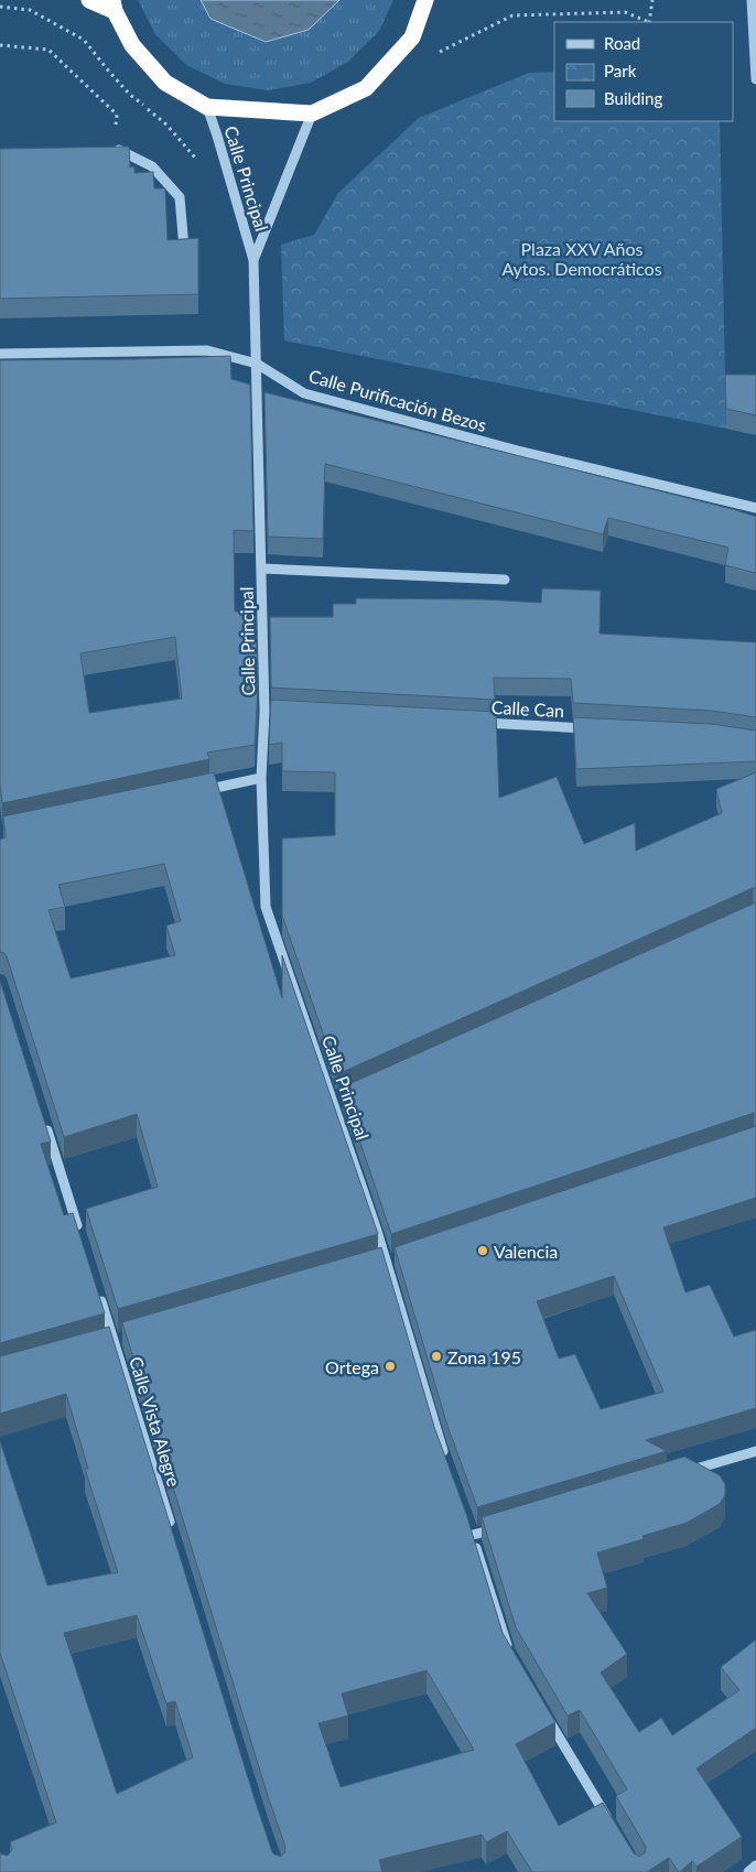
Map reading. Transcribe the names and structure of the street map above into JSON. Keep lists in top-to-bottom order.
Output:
{
  "streets": {
    "street": [
      "Calle Principal",
      "Calle Purificación Bezos",
      "Calle Can",
      "Calle Vista Alegre"
    ]
  },
  "crossings": [
    ["Calle Principal", "Calle Purificación Bezos"]
  ],
  "parks": ["Plaza XXV Años Aytos. Democráticos"],
  "places": ["Valencia", "Zona 195", "Ortega"],
  "legend": ["Road", "Park", "Building"]
}
